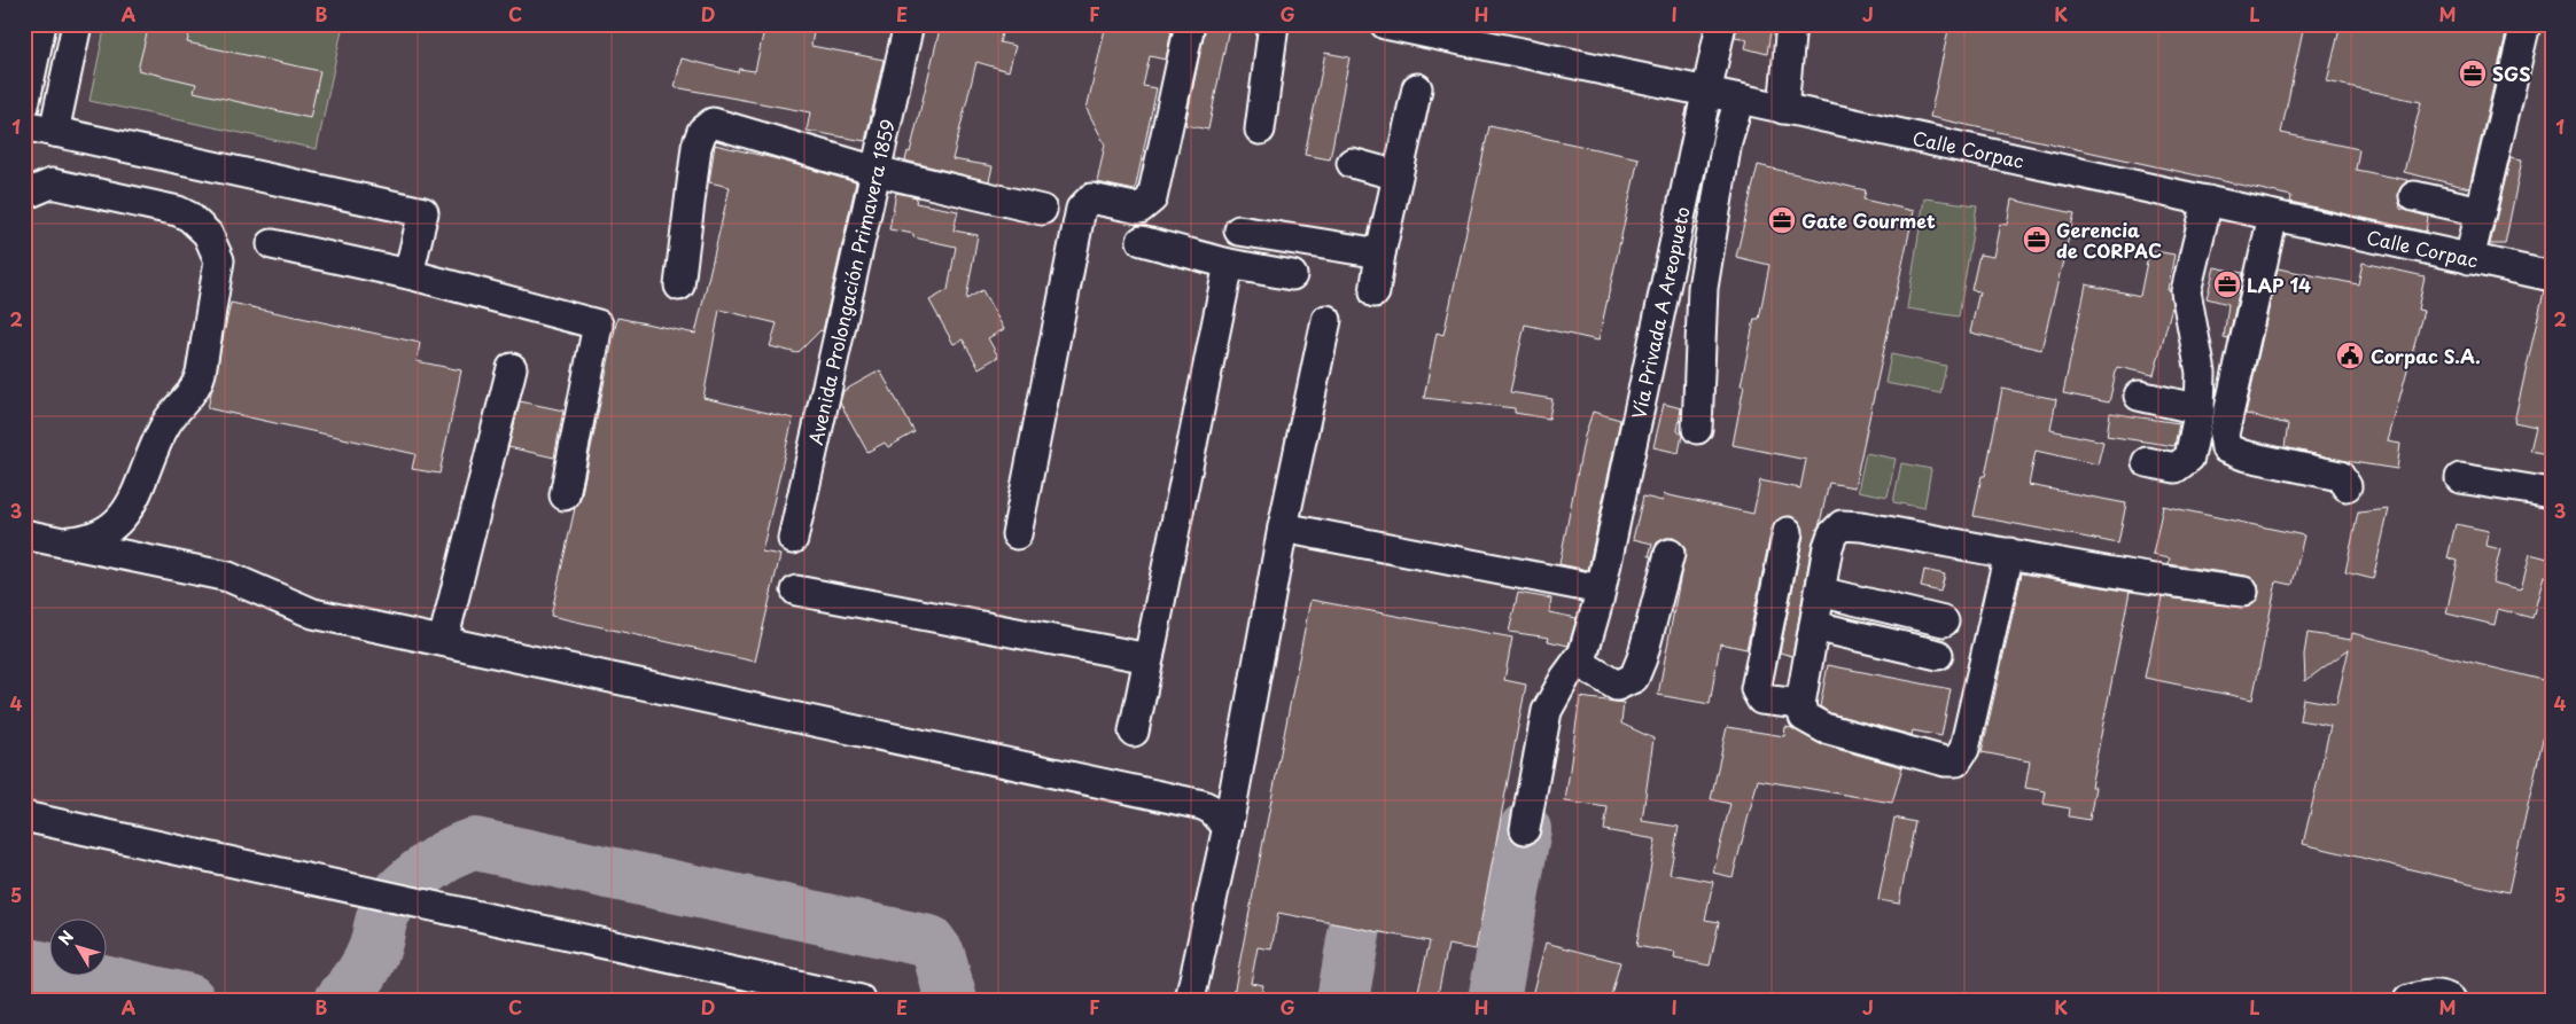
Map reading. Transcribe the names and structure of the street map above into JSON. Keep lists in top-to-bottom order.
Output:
{
  "streets": {
    "lane": ["Calle Corpac", "Avenida Prolongación Primavera 1859", "Vía Privada A Areopueto"]
  },
  "crossings": [
    ["Calle Corpac", "Vía Privada A Areopueto"]
  ],
  "places": {
    "office": [
      "SGS",
      "Gate Gourmet",
      "Gerencia de CORPAC",
      "LAP 14"
    ],
    "public building": ["Corpac S.A."]
  },
  "north": "top left",
  "grid": {
    "columns": [
      "A",
      "B",
      "C",
      "D",
      "E",
      "F",
      "G",
      "H",
      "I",
      "J",
      "K",
      "L",
      "M"
    ],
    "rows": [
      "1",
      "2",
      "3",
      "4",
      "5"
    ]
  }
}
